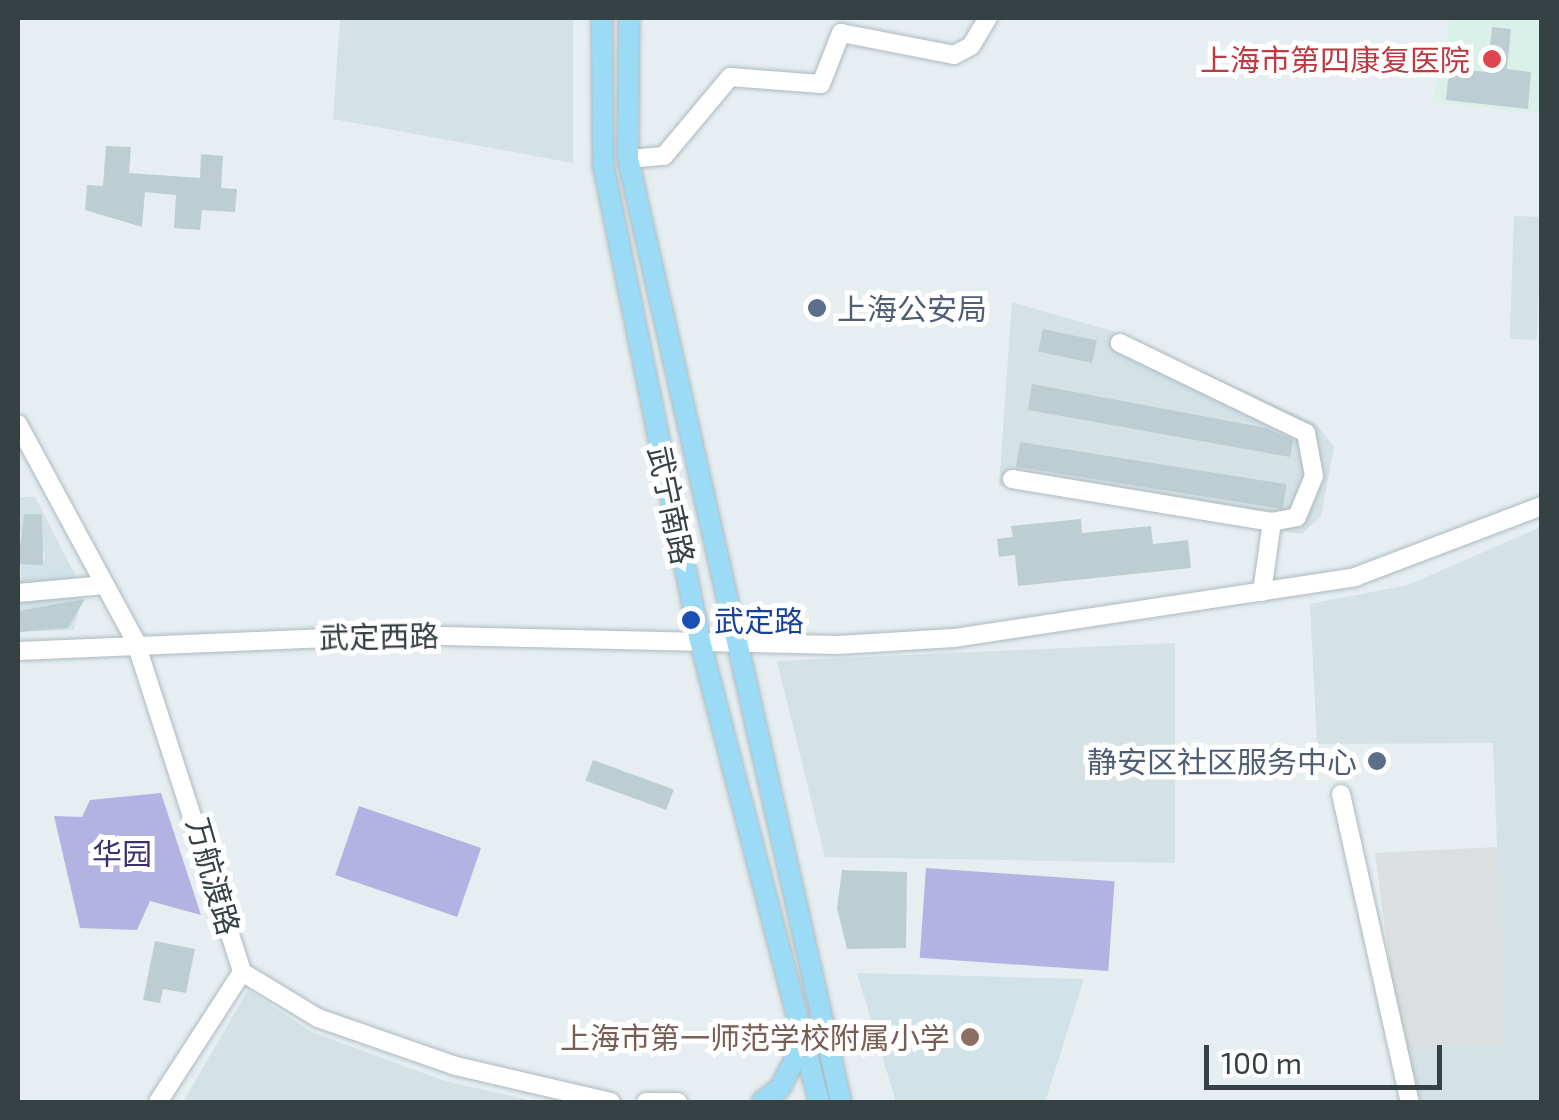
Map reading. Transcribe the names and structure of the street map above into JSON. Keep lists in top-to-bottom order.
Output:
{
  "streets": {
    "main road": ["武宁南路"],
    "street": ["武定西路", "万航渡路"]
  },
  "crossings": [
    ["武宁南路", "武定西路"],
    ["武定西路", "万航渡路"]
  ],
  "parks": ["华园"],
  "places": [
    "上海市第四康复医院",
    "上海公安局",
    "武定路",
    "静安区社区服务中心",
    "上海市第一师范学校附属小学"
  ],
  "scale_bar": "100 m"
}
